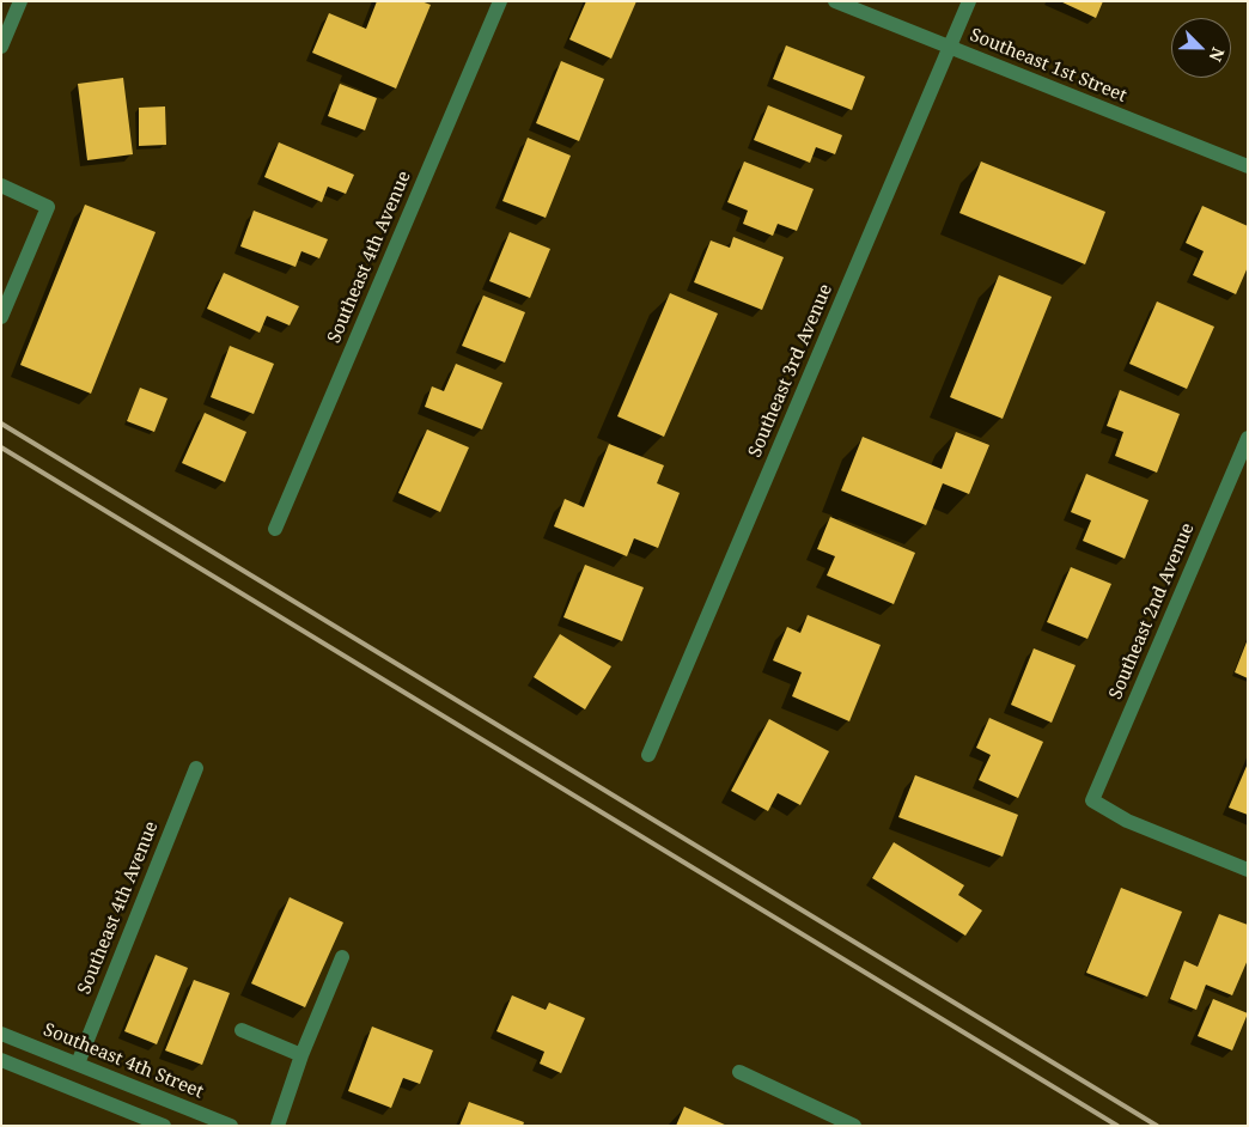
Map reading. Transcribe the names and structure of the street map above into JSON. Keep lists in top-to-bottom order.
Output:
{
  "streets": {
    "street": [
      "Southeast 1st Street",
      "Southeast 4th Avenue",
      "Southeast 3rd Avenue",
      "Southeast 2nd Avenue",
      "Southeast 4th Street"
    ]
  },
  "crossings": [
    ["Southeast 1st Street", "Southeast 3rd Avenue"],
    ["Southeast 4th Avenue", "Southeast 4th Street"]
  ],
  "north": "bottom right"
}
